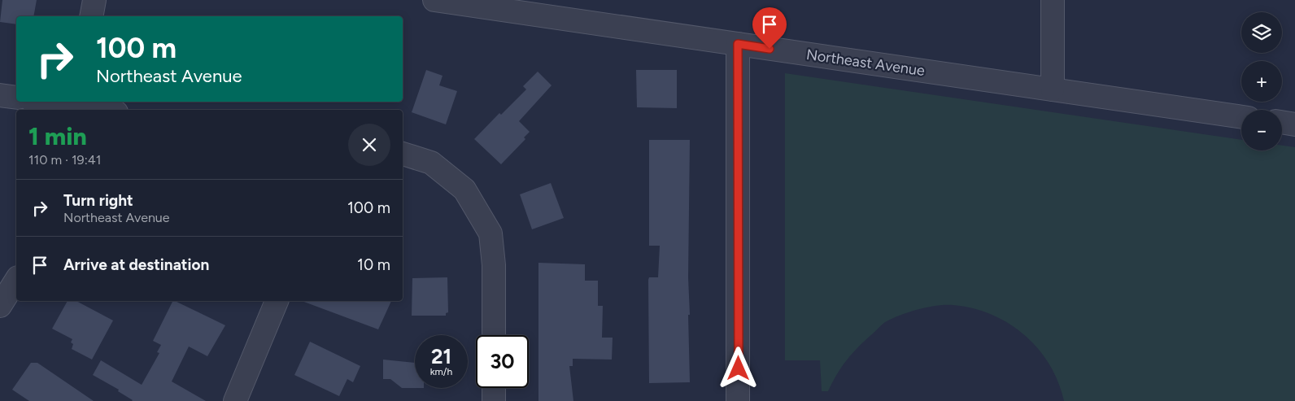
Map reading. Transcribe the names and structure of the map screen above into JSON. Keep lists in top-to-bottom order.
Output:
{
  "streets": {
    "street": ["Northeast Avenue"]
  },
  "page": {
    "map_buttons": ["+", "−"],
    "turn": ["100 m", "Northeast Avenue"],
    "heading": ["1 min", "110 m · 19:41"],
    "list": [
      {
        "name": "Turn right",
        "note": "Northeast Avenue",
        "value": "100 m"
      },
      {
        "name": "Arrive at destination",
        "value": "10 m"
      }
    ],
    "speed": "21 km/h",
    "limit": "30"
  }
}
